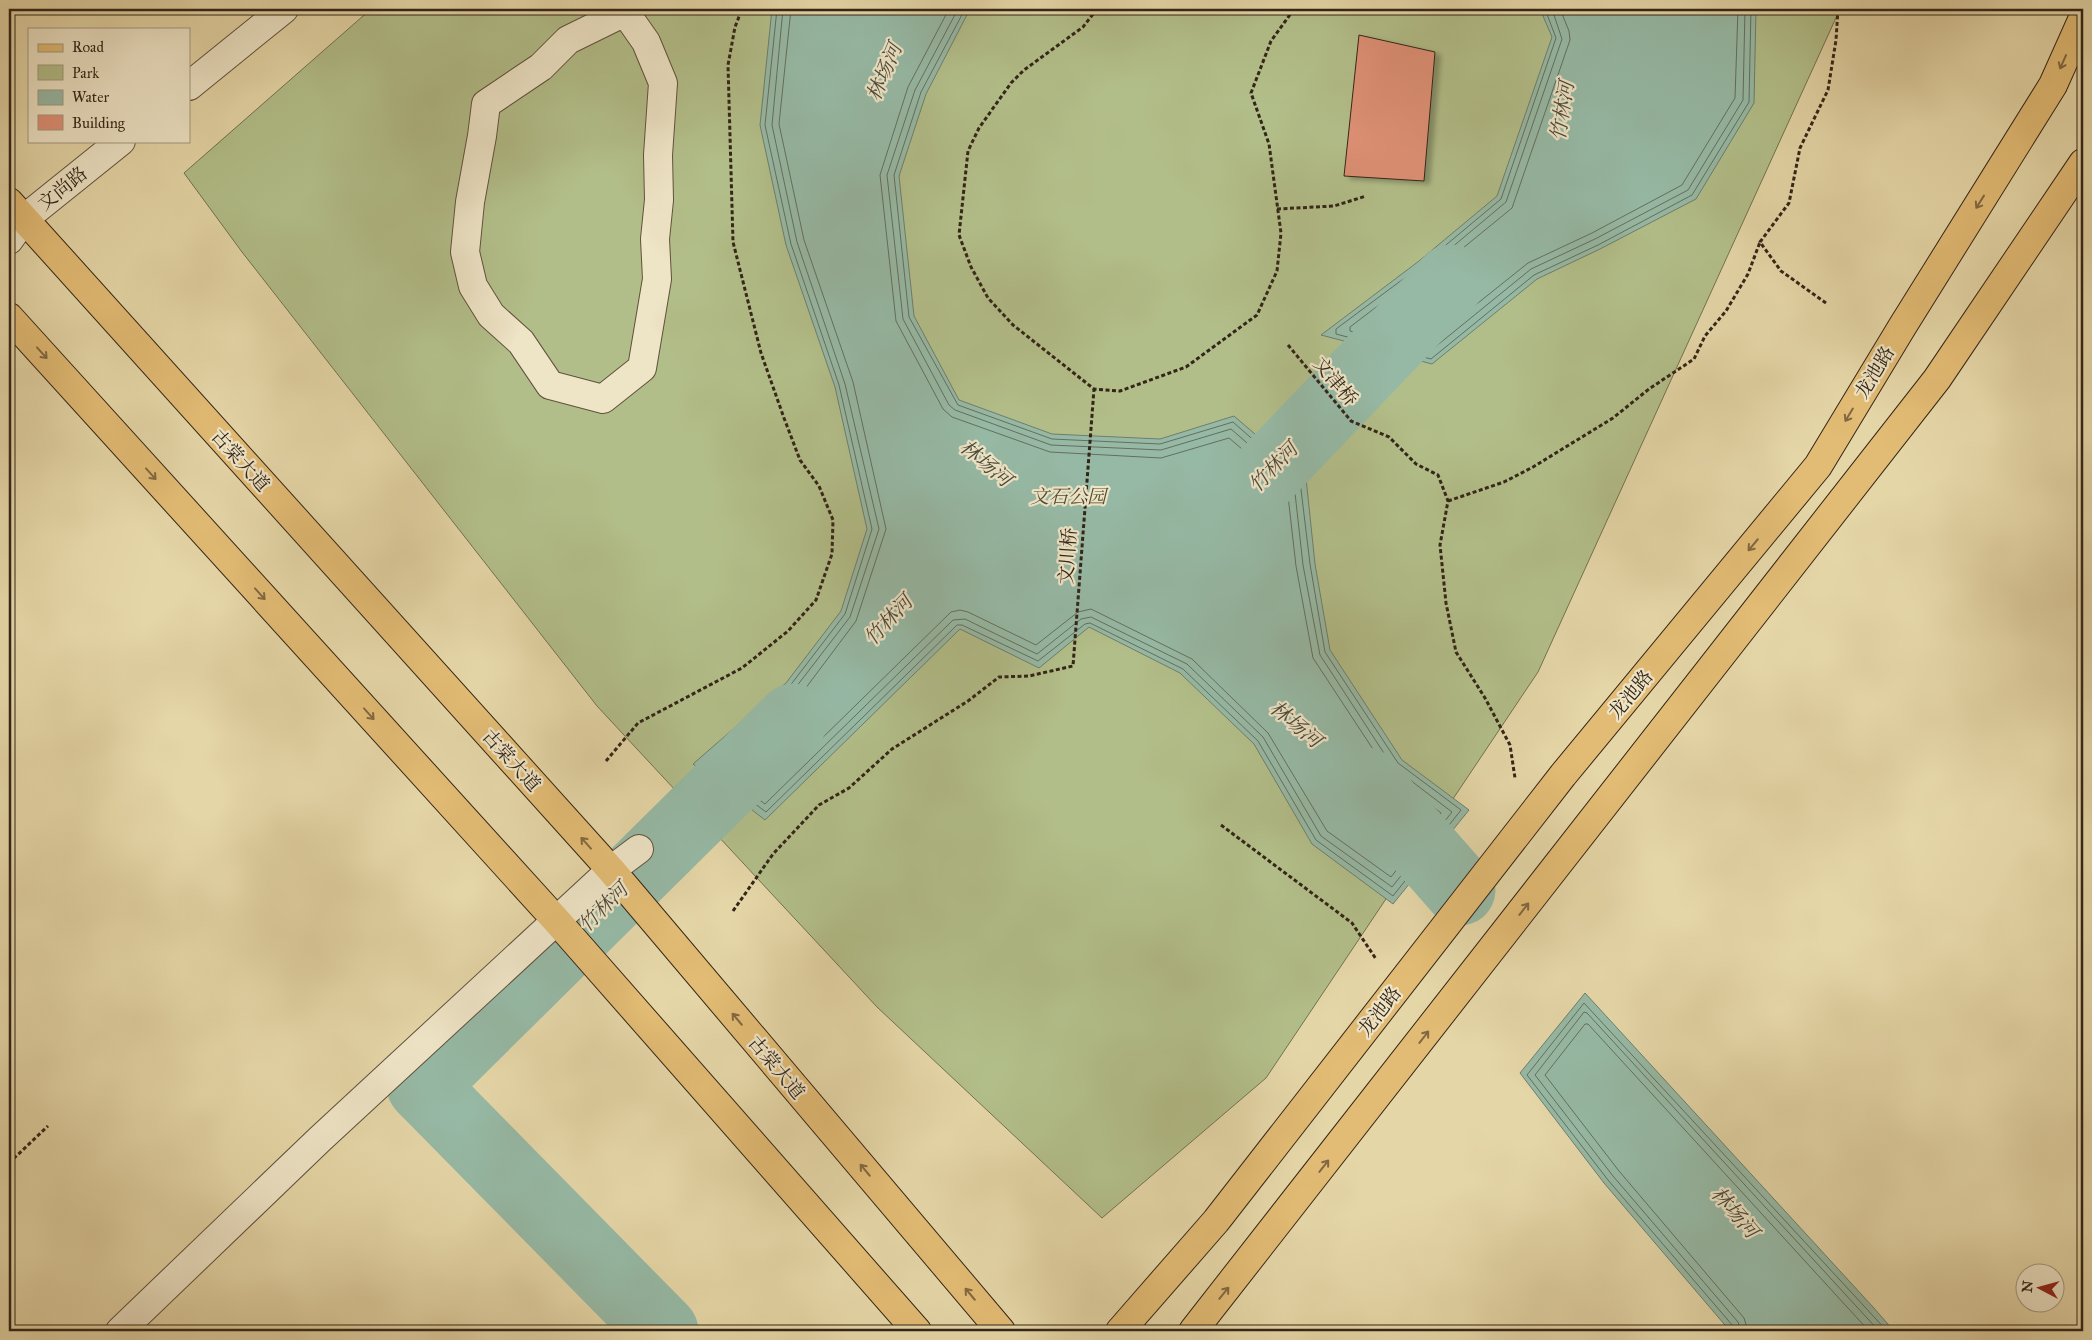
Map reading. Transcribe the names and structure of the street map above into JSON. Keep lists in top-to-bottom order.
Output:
{
  "streets": {
    "main road": ["龙池路", "古棠大道"],
    "street": ["文尚路"],
    "path": ["文津桥", "文川桥"]
  },
  "crossings": [
    ["文尚路", "古棠大道"]
  ],
  "water": ["林场河", "竹林河"],
  "parks": ["文石公园"],
  "legend": [
    "Road",
    "Park",
    "Water",
    "Building"
  ],
  "north": "left"
}
